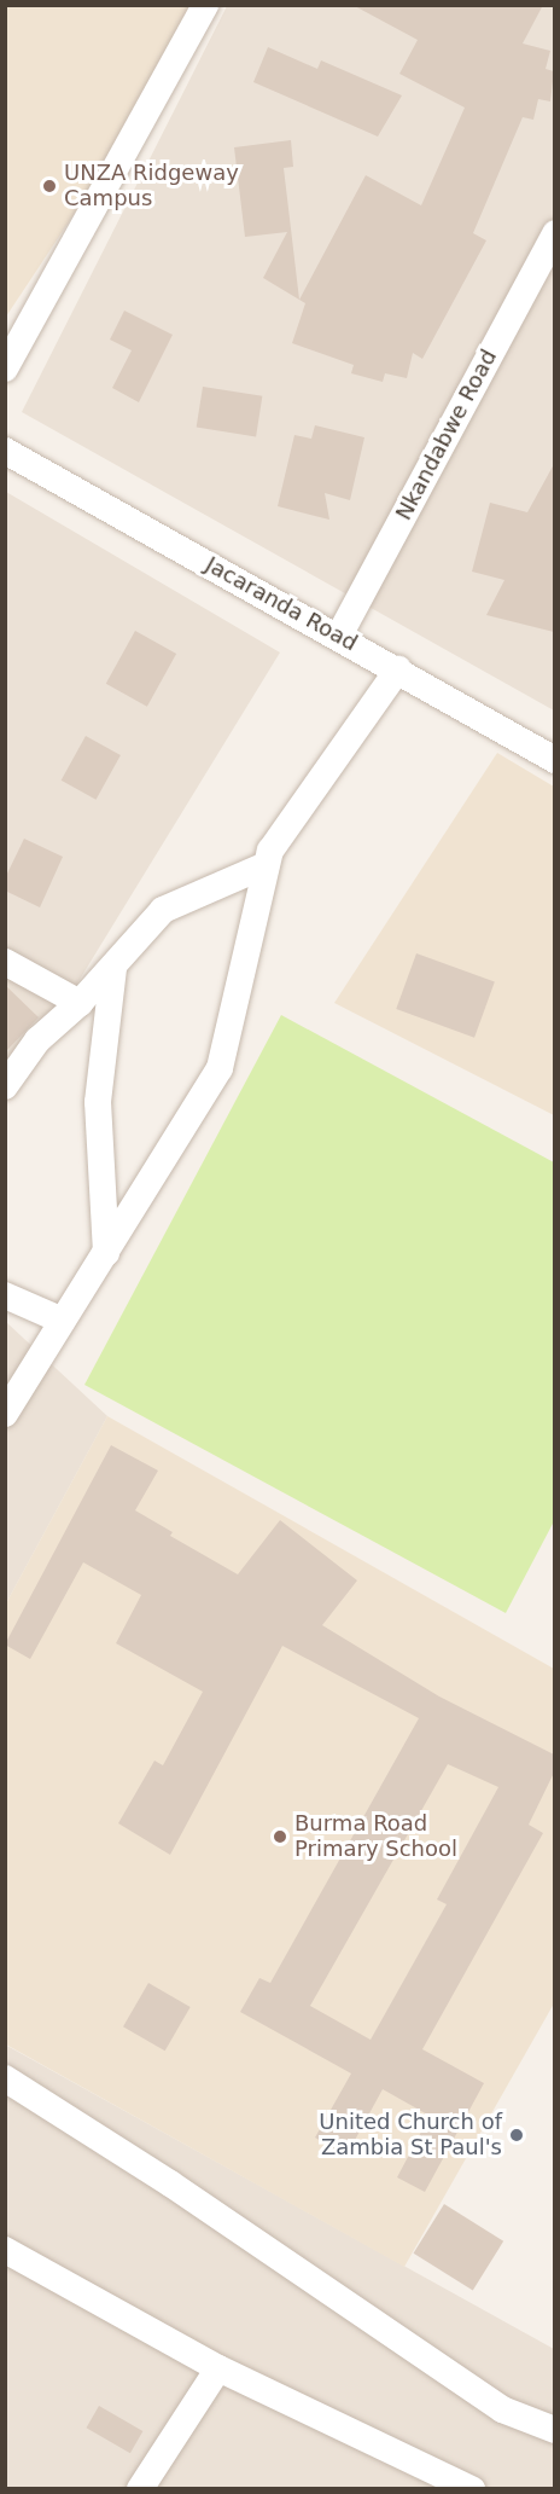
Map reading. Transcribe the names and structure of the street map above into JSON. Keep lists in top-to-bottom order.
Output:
{
  "streets": {
    "street": ["Nkandabwe Road", "Jacaranda Road"]
  },
  "crossings": [
    ["Nkandabwe Road", "Jacaranda Road"]
  ],
  "places": ["UNZA Ridgeway Campus", "Burma Road Primary School", "United Church of Zambia St Paul's"]
}
